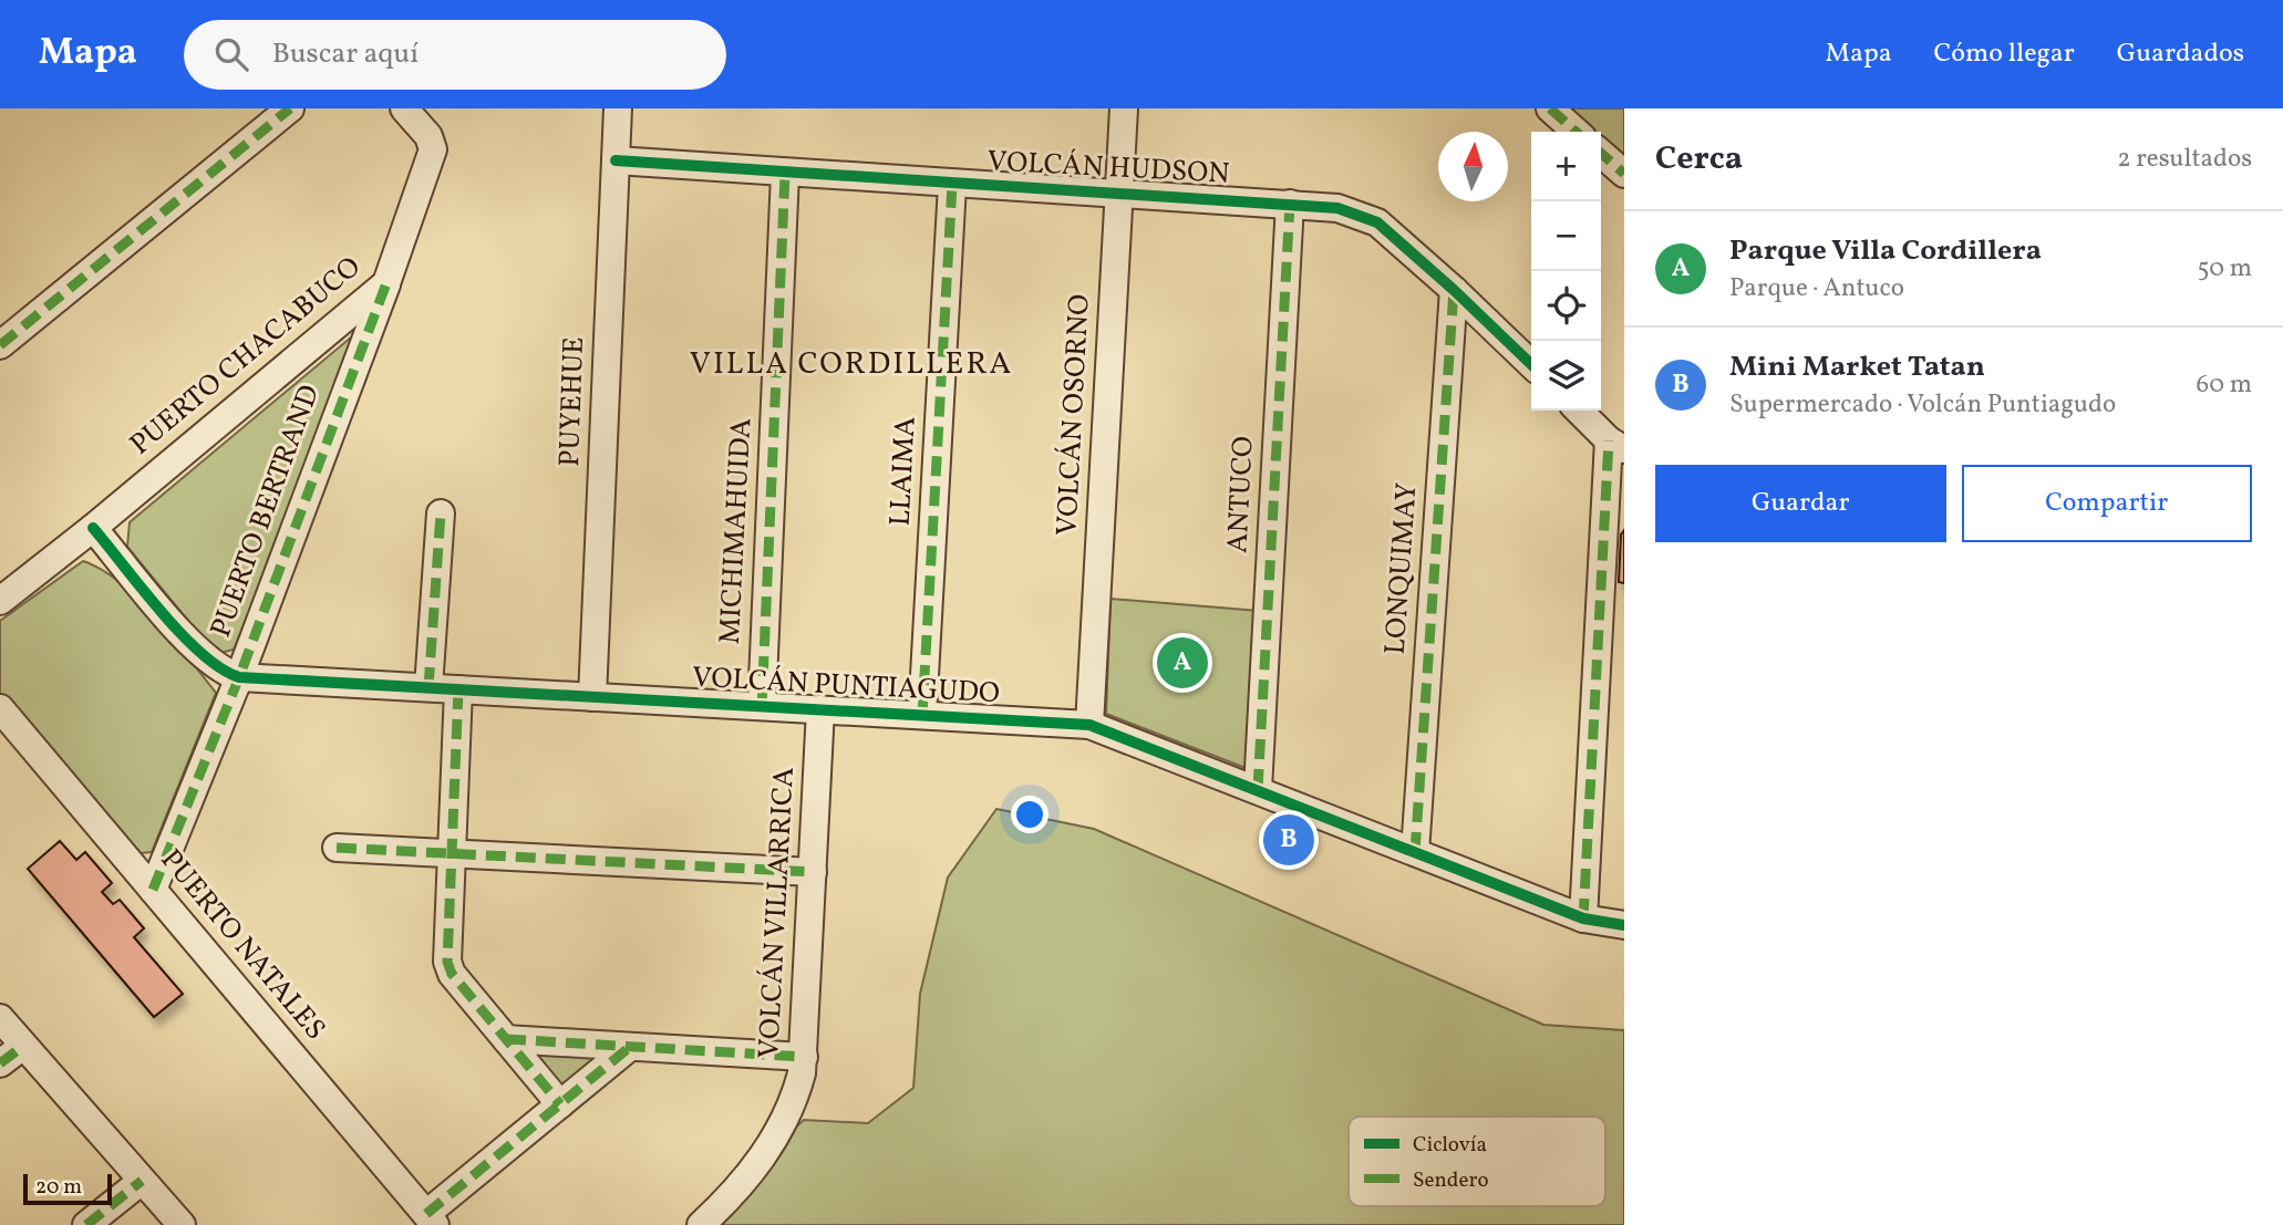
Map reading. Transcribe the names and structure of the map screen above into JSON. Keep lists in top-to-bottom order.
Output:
{
  "streets": {
    "street": [
      "VOLCÁN HUDSON",
      "PUERTO CHACABUCO",
      "PUYEHUE",
      "VOLCÁN OSORNO",
      "LLAIMA",
      "ANTUCO",
      "PUERTO BERTRAND",
      "MICHIMAHUIDA",
      "LONQUIMAY",
      "VOLCÁN PUNTIAGUDO",
      "VOLCÁN VILLARRICA",
      "PUERTO NATALES"
    ]
  },
  "crossings": [
    ["VOLCÁN HUDSON", "PUYEHUE"],
    ["VOLCÁN HUDSON", "VOLCÁN OSORNO"],
    ["VOLCÁN HUDSON", "LLAIMA"],
    ["VOLCÁN HUDSON", "ANTUCO"],
    ["VOLCÁN HUDSON", "MICHIMAHUIDA"],
    ["VOLCÁN HUDSON", "LONQUIMAY"],
    ["PUERTO CHACABUCO", "PUERTO BERTRAND"],
    ["PUERTO CHACABUCO", "VOLCÁN PUNTIAGUDO"],
    ["PUYEHUE", "VOLCÁN PUNTIAGUDO"],
    ["VOLCÁN OSORNO", "VOLCÁN PUNTIAGUDO"],
    ["LLAIMA", "VOLCÁN PUNTIAGUDO"],
    ["ANTUCO", "VOLCÁN PUNTIAGUDO"],
    ["PUERTO BERTRAND", "VOLCÁN PUNTIAGUDO"],
    ["PUERTO BERTRAND", "PUERTO NATALES"],
    ["MICHIMAHUIDA", "VOLCÁN PUNTIAGUDO"],
    ["LONQUIMAY", "VOLCÁN PUNTIAGUDO"],
    ["VOLCÁN PUNTIAGUDO", "VOLCÁN VILLARRICA"]
  ],
  "districts": ["VILLA CORDILLERA"],
  "legend": ["Ciclovía", "Sendero"],
  "scale_bar": "20 m",
  "north": "top",
  "page": {
    "header": "Mapa",
    "search": "Buscar aquí",
    "nav": ["Mapa", "Cómo llegar", "Guardados"],
    "heading": ["Cerca", "2 resultados"],
    "map_buttons": ["+", "−"],
    "list": [
      {
        "mark": "A",
        "name": "Parque Villa Cordillera",
        "note": "Parque · Antuco",
        "value": "50 m"
      },
      {
        "mark": "B",
        "name": "Mini Market Tatan",
        "note": "Supermercado · Volcán Puntiagudo",
        "value": "60 m"
      }
    ],
    "buttons": ["Guardar", "Compartir"],
    "pins": ["A", "B"],
    "scale": "20 m"
  }
}
